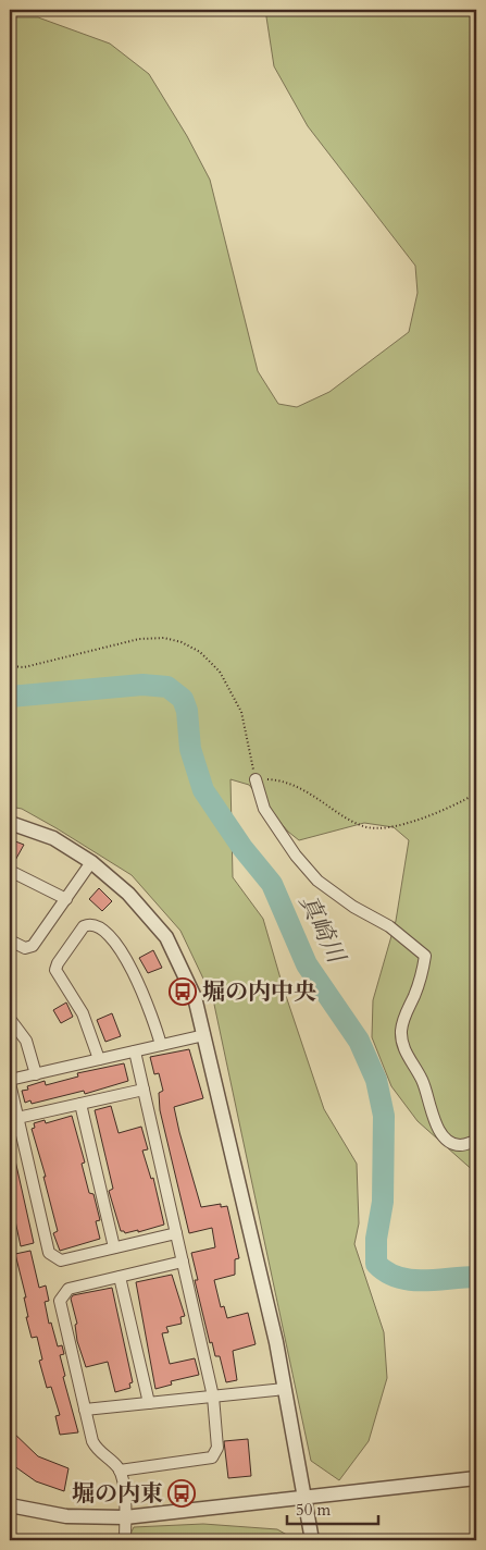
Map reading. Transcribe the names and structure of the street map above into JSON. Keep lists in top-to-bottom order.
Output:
{
  "water": ["真崎川"],
  "places": {
    "bus stop": ["堀の内中央", "堀の内東"]
  },
  "scale_bar": "50 m"
}
